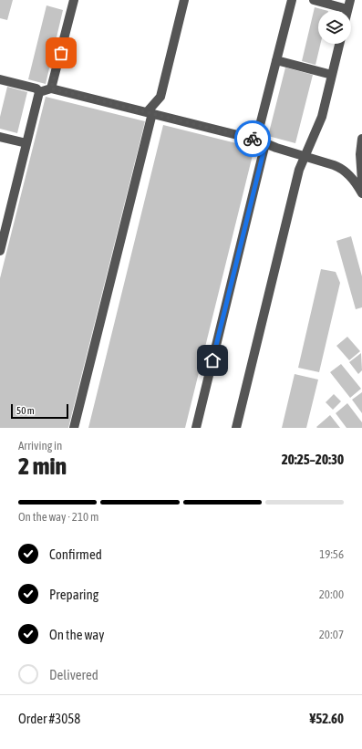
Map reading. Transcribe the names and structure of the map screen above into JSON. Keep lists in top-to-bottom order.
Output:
{
  "scale_bar": "50 m",
  "page": {
    "scale": "50 m",
    "heading": ["2 min", "Arriving in", "20:25–20:30"],
    "panel": ["Order #3058", "¥52.60"],
    "bar": "On the way · 210 m",
    "list": [
      ["Confirmed", "19:56"],
      ["Preparing", "20:00"],
      ["On the way", "20:07"],
      "Delivered"
    ]
  }
}
